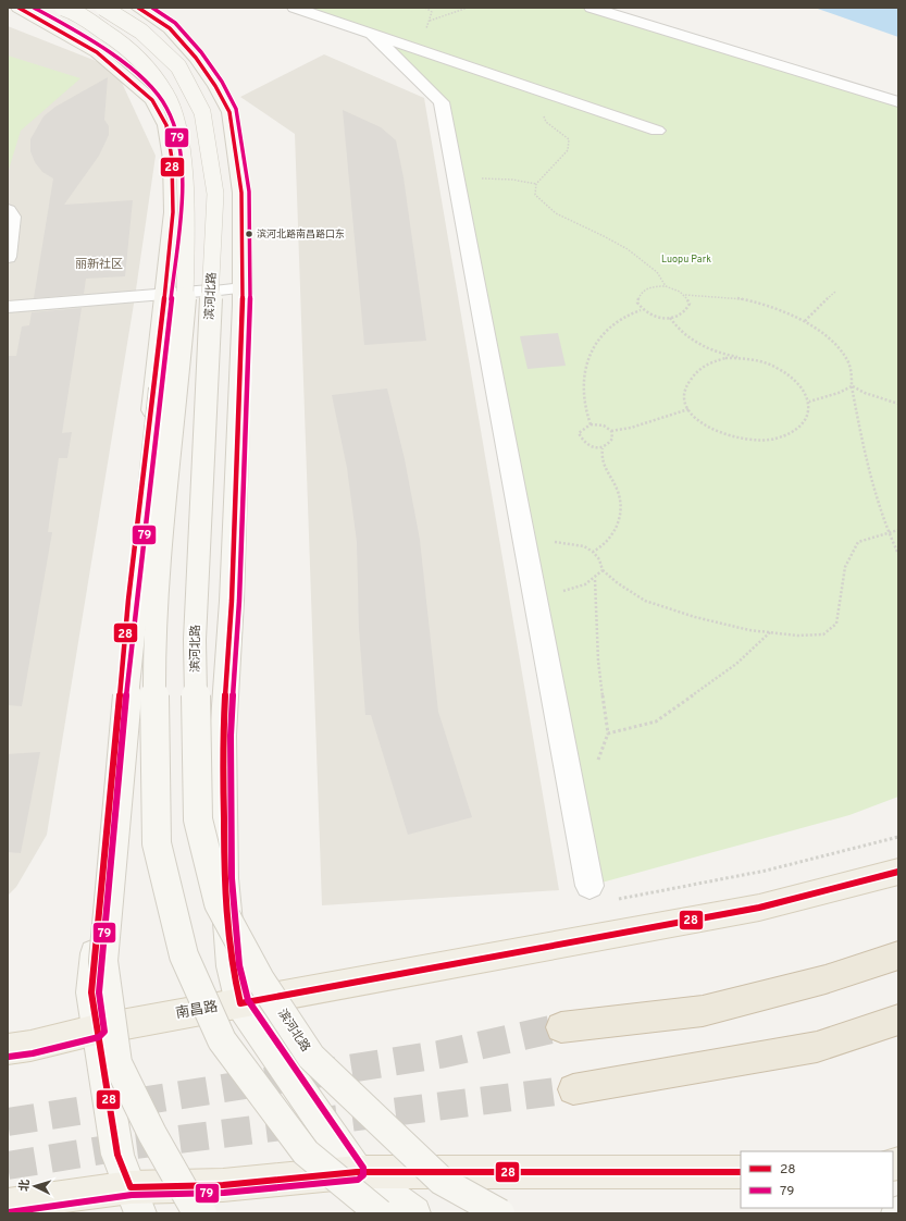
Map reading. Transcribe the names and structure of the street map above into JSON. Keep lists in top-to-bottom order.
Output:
{
  "streets": {
    "main road": ["滨河北路", "南昌路"]
  },
  "districts": ["丽新社区"],
  "parks": ["Luopu Park"],
  "places": ["滨河北路南昌路口东"],
  "lines": ["transit line 28", "transit line 79"],
  "legend": ["28", "79"],
  "north": "left"
}
